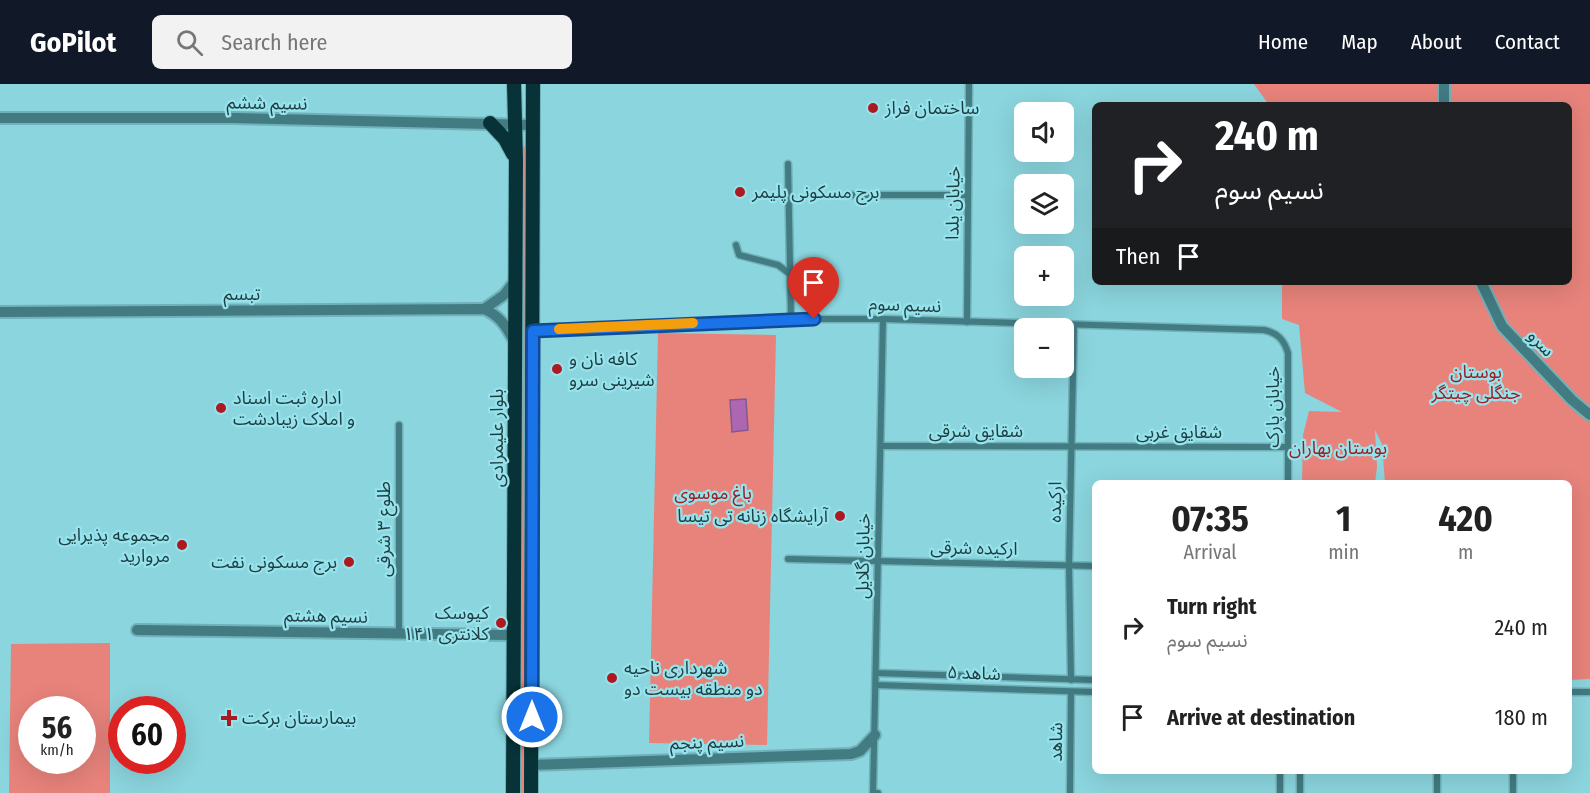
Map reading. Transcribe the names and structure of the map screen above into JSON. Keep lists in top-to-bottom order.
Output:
{
  "streets": {
    "main road": ["بلوار علیمرادی"],
    "street": [
      "نسیم ششم",
      "خیابان یلدا",
      "تبسم",
      "نسیم سوم",
      "سرو",
      "خیابان پارک",
      "شقایق شرقی",
      "شقایق غربی",
      "ارکیده",
      "طلوع ۳ شرقی",
      "ارکیده شرقی",
      "خیابان گلایل",
      "نسیم هشتم",
      "شاهد ۵",
      "نسیم پنجم",
      "شاهد"
    ]
  },
  "crossings": [
    ["نسیم ششم", "بلوار علیمرادی"],
    ["خیابان یلدا", "نسیم سوم"],
    ["نسیم سوم", "خیابان پارک"],
    ["نسیم سوم", "بلوار علیمرادی"],
    ["نسیم سوم", "خیابان گلایل"],
    ["خیابان پارک", "شقایق غربی"],
    ["شقایق شرقی", "شقایق غربی"],
    ["شقایق شرقی", "ارکیده"],
    ["شقایق شرقی", "خیابان گلایل"],
    ["شقایق غربی", "ارکیده"],
    ["بلوار علیمرادی", "نسیم هشتم"],
    ["بلوار علیمرادی", "نسیم پنجم"],
    ["ارکیده", "ارکیده شرقی"],
    ["ارکیده", "شاهد ۵"],
    ["طلوع ۳ شرقی", "نسیم هشتم"],
    ["ارکیده شرقی", "خیابان گلایل"],
    ["خیابان گلایل", "شاهد ۵"],
    ["خیابان گلایل", "نسیم پنجم"],
    ["شاهد ۵", "شاهد"]
  ],
  "parks": ["بوستان جنگلی چیتگر", "بوستان بهاران", "باغ موسوی"],
  "places": {
    "other": [
      "ساختمان فراز",
      "برج مسکونی پلیمر",
      "کافه نان و شیرینی سرو",
      "اداره ثبت اسناد و املاک زیبادشت",
      "آرایشگاه زنانه تی تیسا",
      "مجموعه پذیرایی مروارید",
      "برج مسکونی نفت",
      "کیوسک کلانتری ۱۴۱",
      "شهرداری ناحیه دو منطقه بیست دو"
    ],
    "health": ["بیمارستان برکت"]
  },
  "page": {
    "header": "GoPilot",
    "search": "Search here",
    "nav": [
      "Home",
      "Map",
      "About",
      "Contact"
    ],
    "map_buttons": ["+", "−"],
    "turn": ["240 m", "نسیم سوم"],
    "then": "Then",
    "eta": [
      "07:35",
      "Arrival",
      "1",
      "min",
      "420",
      "m"
    ],
    "list": [
      {
        "name": "Turn right",
        "note": "نسیم سوم",
        "value": "240 m"
      },
      {
        "name": "Arrive at destination",
        "value": "180 m"
      }
    ],
    "speed": "56 km/h",
    "limit": "60"
  }
}
